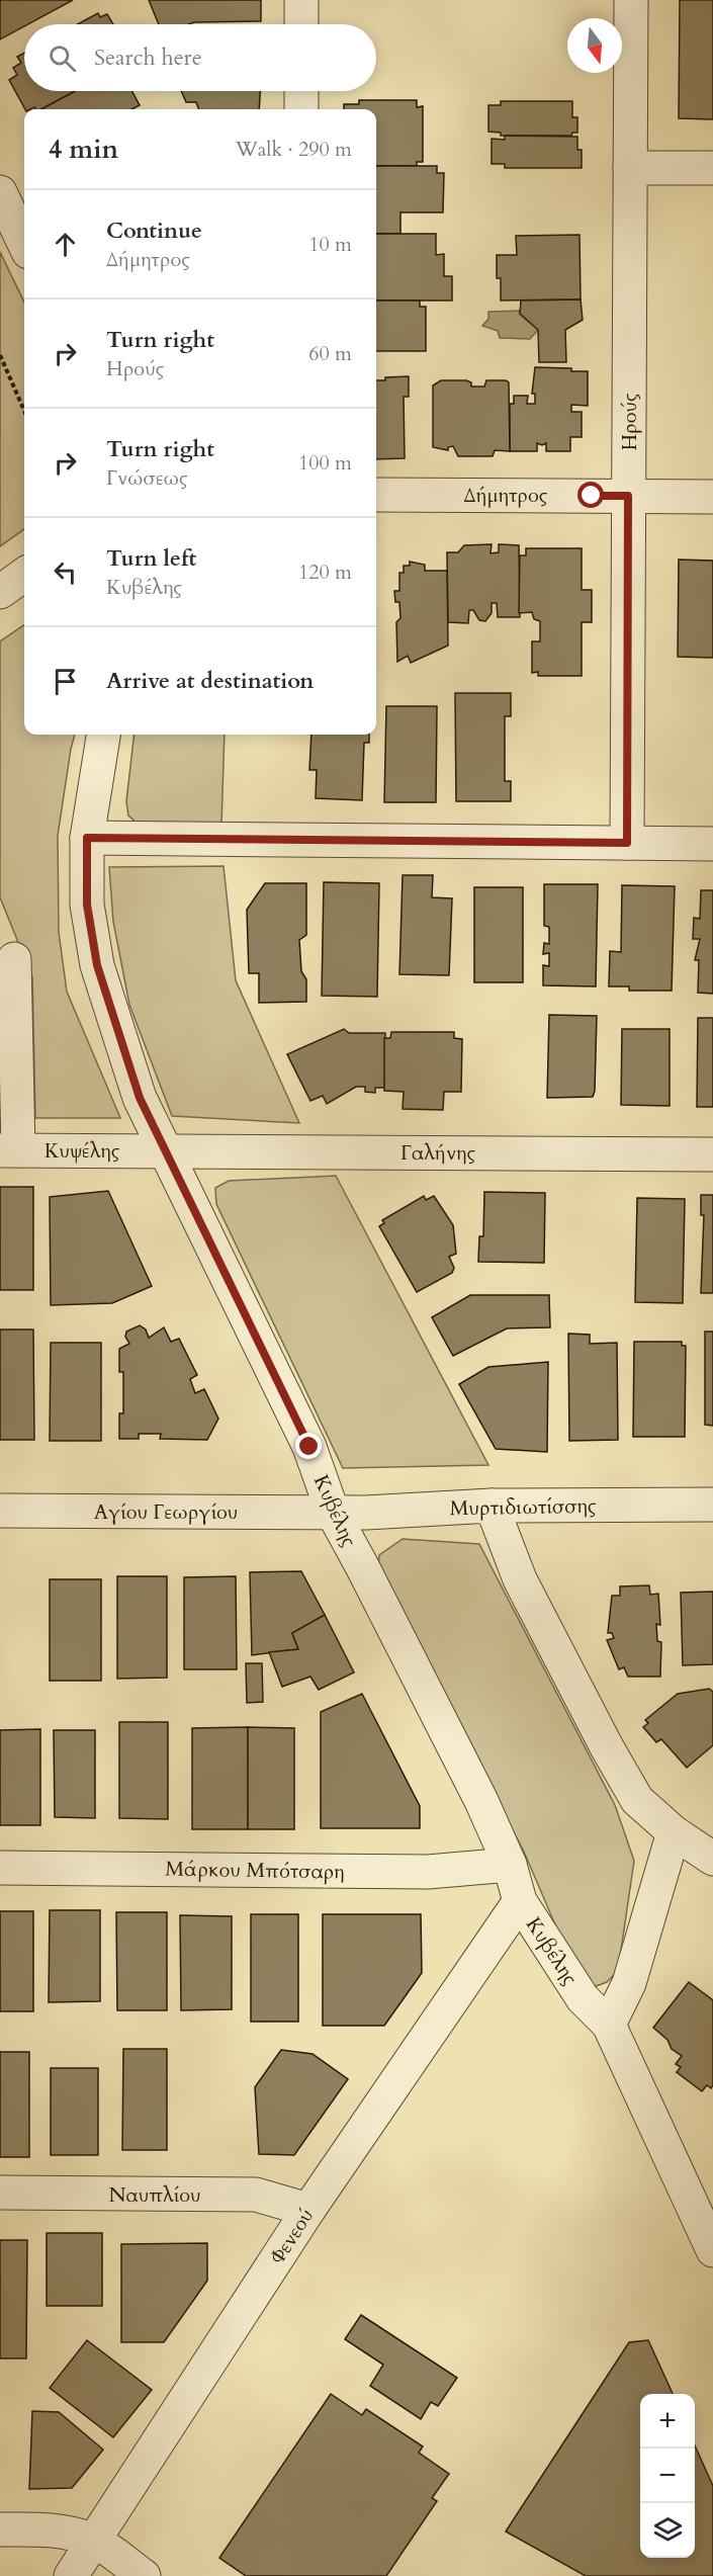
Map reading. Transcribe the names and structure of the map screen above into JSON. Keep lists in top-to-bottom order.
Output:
{
  "streets": {
    "street": [
      "Ηρούς",
      "Δήμητρος",
      "Κυψέλης",
      "Γαλήνης",
      "Μυρτιδιωτίσσης",
      "Κυβέλης",
      "Αγίου Γεωργίου",
      "Μάρκου Μπότσαρη",
      "Ναυπλίου",
      "Φενεού"
    ]
  },
  "crossings": [
    ["Ηρούς", "Δήμητρος"],
    ["Κυψέλης", "Γαλήνης"],
    ["Κυψέλης", "Κυβέλης"],
    ["Γαλήνης", "Κυβέλης"],
    ["Μυρτιδιωτίσσης", "Κυβέλης"],
    ["Μυρτιδιωτίσσης", "Αγίου Γεωργίου"],
    ["Κυβέλης", "Αγίου Γεωργίου"],
    ["Κυβέλης", "Μάρκου Μπότσαρη"],
    ["Κυβέλης", "Φενεού"],
    ["Ναυπλίου", "Φενεού"]
  ],
  "north": "bottom",
  "page": {
    "search": "Search here",
    "heading": ["4 min", "Walk · 290 m"],
    "list": [
      ["Continue", "Δήμητρος", "10 m"],
      ["Turn right", "Ηρούς", "60 m"],
      ["Turn right", "Γνώσεως", "100 m"],
      ["Turn left", "Κυβέλης", "120 m"],
      "Arrive at destination"
    ],
    "map_buttons": ["+", "−"]
  }
}
